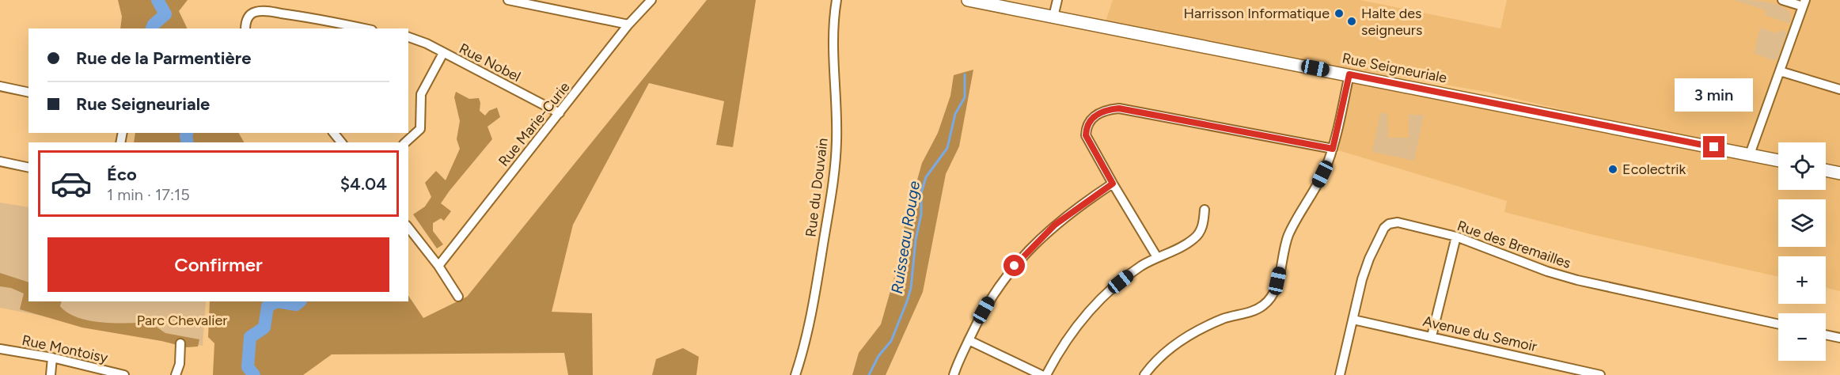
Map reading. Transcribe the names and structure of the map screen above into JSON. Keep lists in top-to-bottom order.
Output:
{
  "streets": {
    "street": [
      "Rue Nobel",
      "Rue Seigneuriale",
      "Rue Marie-Curie",
      "Rue du Douvain",
      "Rue des Bremailles",
      "Avenue du Semoir",
      "Rue Montoisy"
    ]
  },
  "crossings": [
    ["Rue Nobel", "Rue Marie-Curie"],
    ["Rue des Bremailles", "Avenue du Semoir"]
  ],
  "water": ["Ruisseau Rouge"],
  "parks": ["Parc Chevalier"],
  "places": ["Harrisson Informatique", "Halte des seigneurs", "Ecolectrik"],
  "page": {
    "banner": ["Rue de la Parmentière", "Rue Seigneuriale"],
    "bubble": "3 min",
    "map_buttons": ["+", "−"],
    "list": [
      {
        "name": "Éco",
        "note": "1 min · 17:15",
        "value": "$4.04"
      }
    ],
    "buttons": "Confirmer"
  }
}
